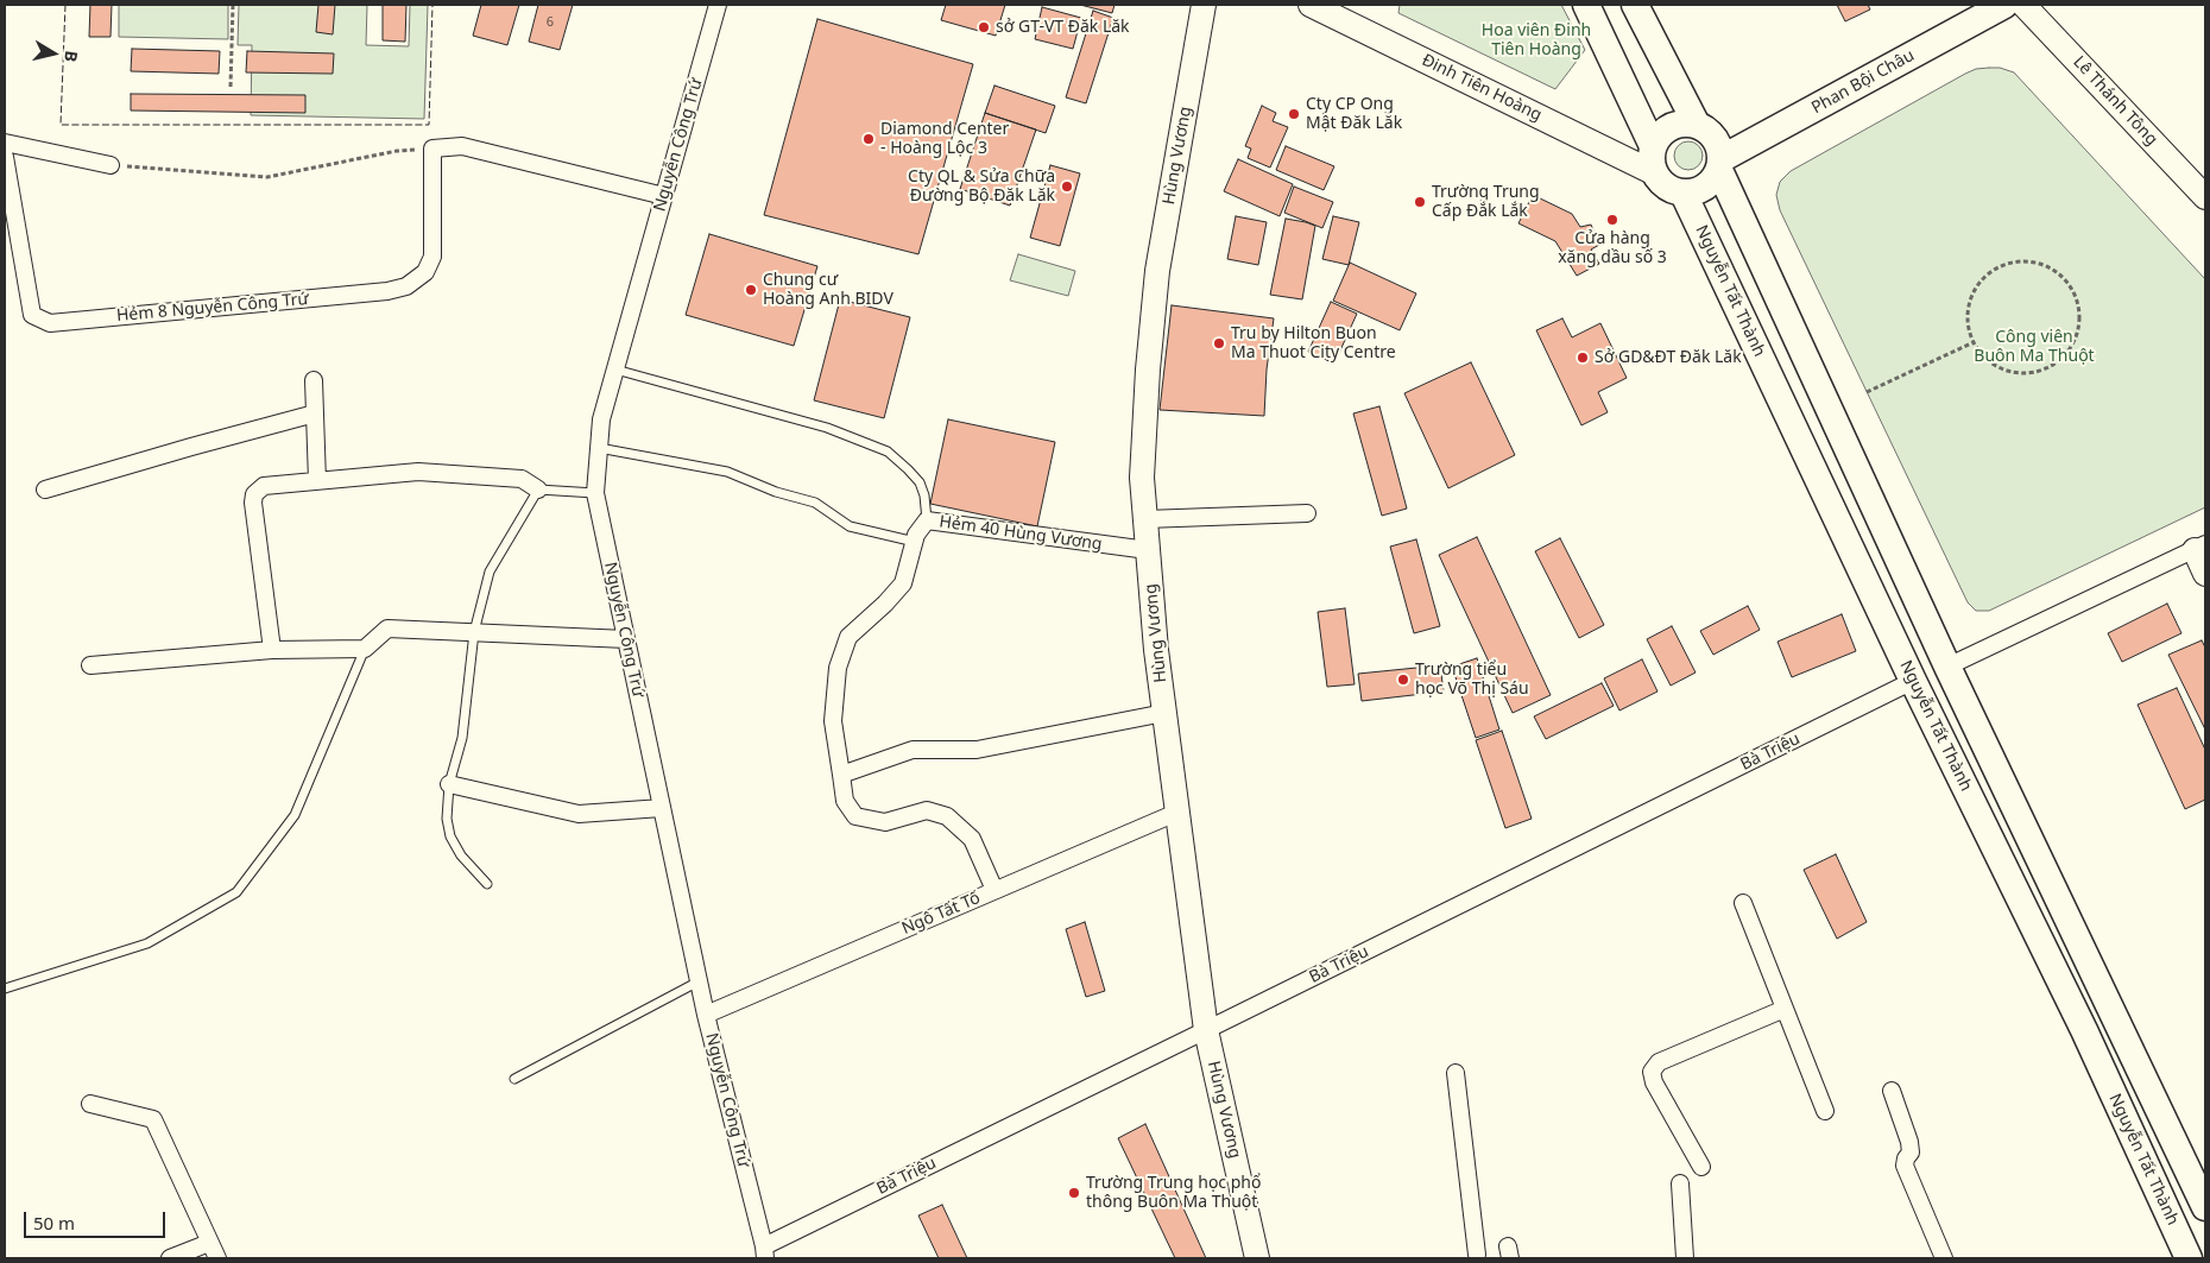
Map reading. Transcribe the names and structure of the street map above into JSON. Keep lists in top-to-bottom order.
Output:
{
  "streets": {
    "main road": ["Phan Bội Châu", "Nguyễn Tất Thành"],
    "street": [
      "Đinh Tiên Hoàng",
      "Lê Thánh Tông",
      "Nguyễn Công Trứ",
      "Hùng Vương",
      "Hẻm 8 Nguyễn Công Trứ",
      "Hẻm 40 Hùng Vương",
      "Bà Triệu",
      "Ngô Tất Tố"
    ]
  },
  "crossings": [
    ["Phan Bội Châu", "Đinh Tiên Hoàng"],
    ["Phan Bội Châu", "Nguyễn Tất Thành"],
    ["Đinh Tiên Hoàng", "Nguyễn Tất Thành"],
    ["Nguyễn Công Trứ", "Bà Triệu"],
    ["Nguyễn Công Trứ", "Ngô Tất Tố"],
    ["Hùng Vương", "Hẻm 40 Hùng Vương"],
    ["Hùng Vương", "Bà Triệu"],
    ["Hùng Vương", "Ngô Tất Tố"],
    ["Nguyễn Tất Thành", "Bà Triệu"],
    ["Hẻm 40 Hùng Vương", "Ngô Tất Tố"]
  ],
  "parks": ["Hoa viên Đinh Tiên Hoàng", "Công viên Buôn Ma Thuột"],
  "places": [
    "sở GT-VT Đăk Lăk",
    "Cty CP Ong Mật Đăk Lăk",
    "Diamond Center - Hoàng Lộc 3",
    "Cty QL & Sửa Chữa Đường Bộ Đăk Lăk",
    "Trường Trung Cấp Đắk Lắk",
    "Cửa hàng xăng dầu số 3",
    "Chung cư Hoàng Anh BIDV",
    "Tru by Hilton Buon Ma Thuot City Centre",
    "Sở GD&ĐT Đăk Lăk",
    "Trường tiểu học Võ Thị Sáu",
    "Trường Trung học phổ thông Buôn Ma Thuột"
  ],
  "house_numbers": ["6"],
  "scale_bar": "50 m",
  "north": "right"
}
